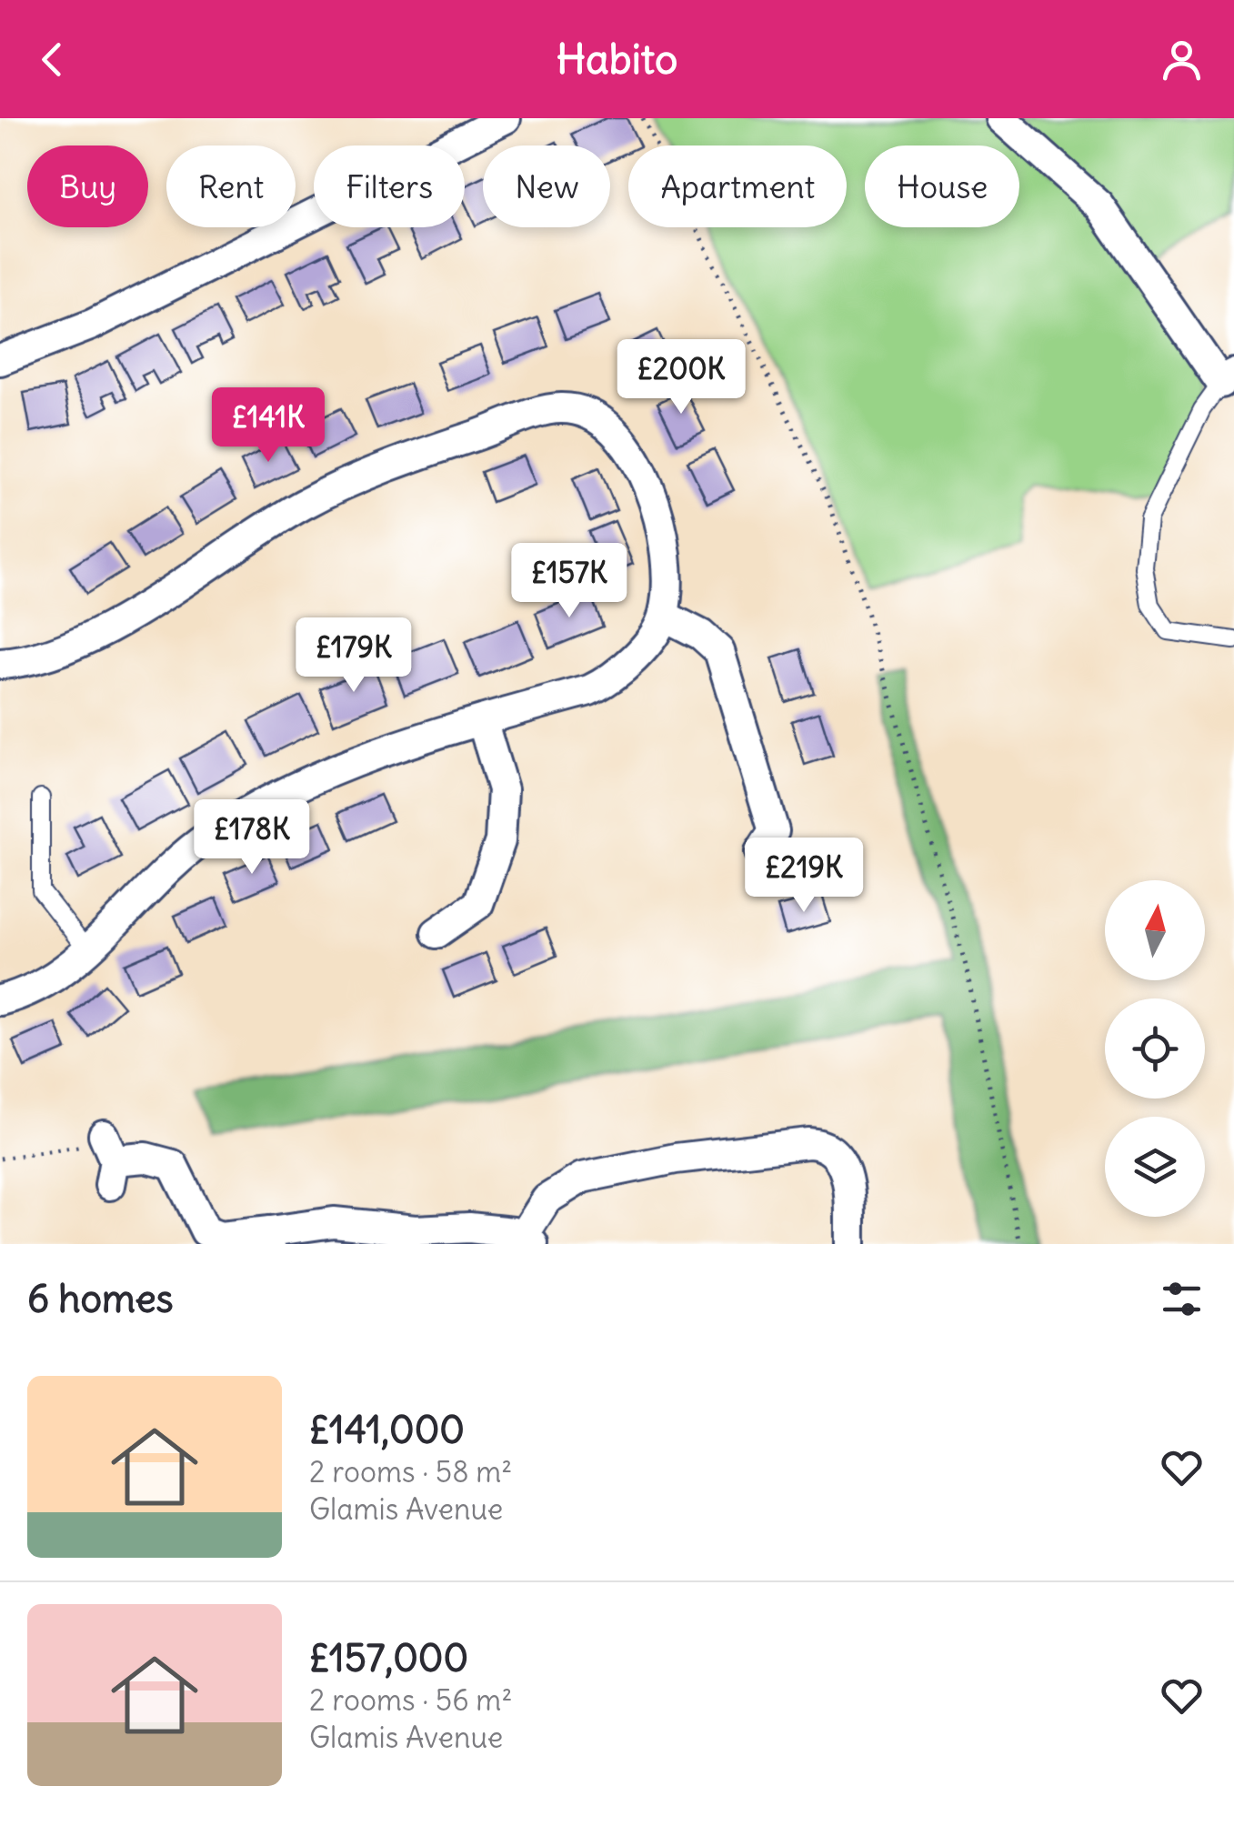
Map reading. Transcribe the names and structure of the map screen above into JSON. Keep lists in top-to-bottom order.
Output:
{
  "north": "top",
  "page": {
    "header": "Habito",
    "chip": [
      "Buy",
      "Rent",
      "Filters",
      "New",
      "Apartment",
      "House"
    ],
    "price": [
      "£200K",
      "£141K",
      "£157K",
      "£179K",
      "£178K",
      "£219K"
    ],
    "heading": "6 homes",
    "list": [
      {
        "name": "£141,000",
        "note": "2 rooms · 58 m² · Glamis Avenue"
      },
      {
        "name": "£157,000",
        "note": "2 rooms · 56 m² · Glamis Avenue"
      }
    ]
  }
}
